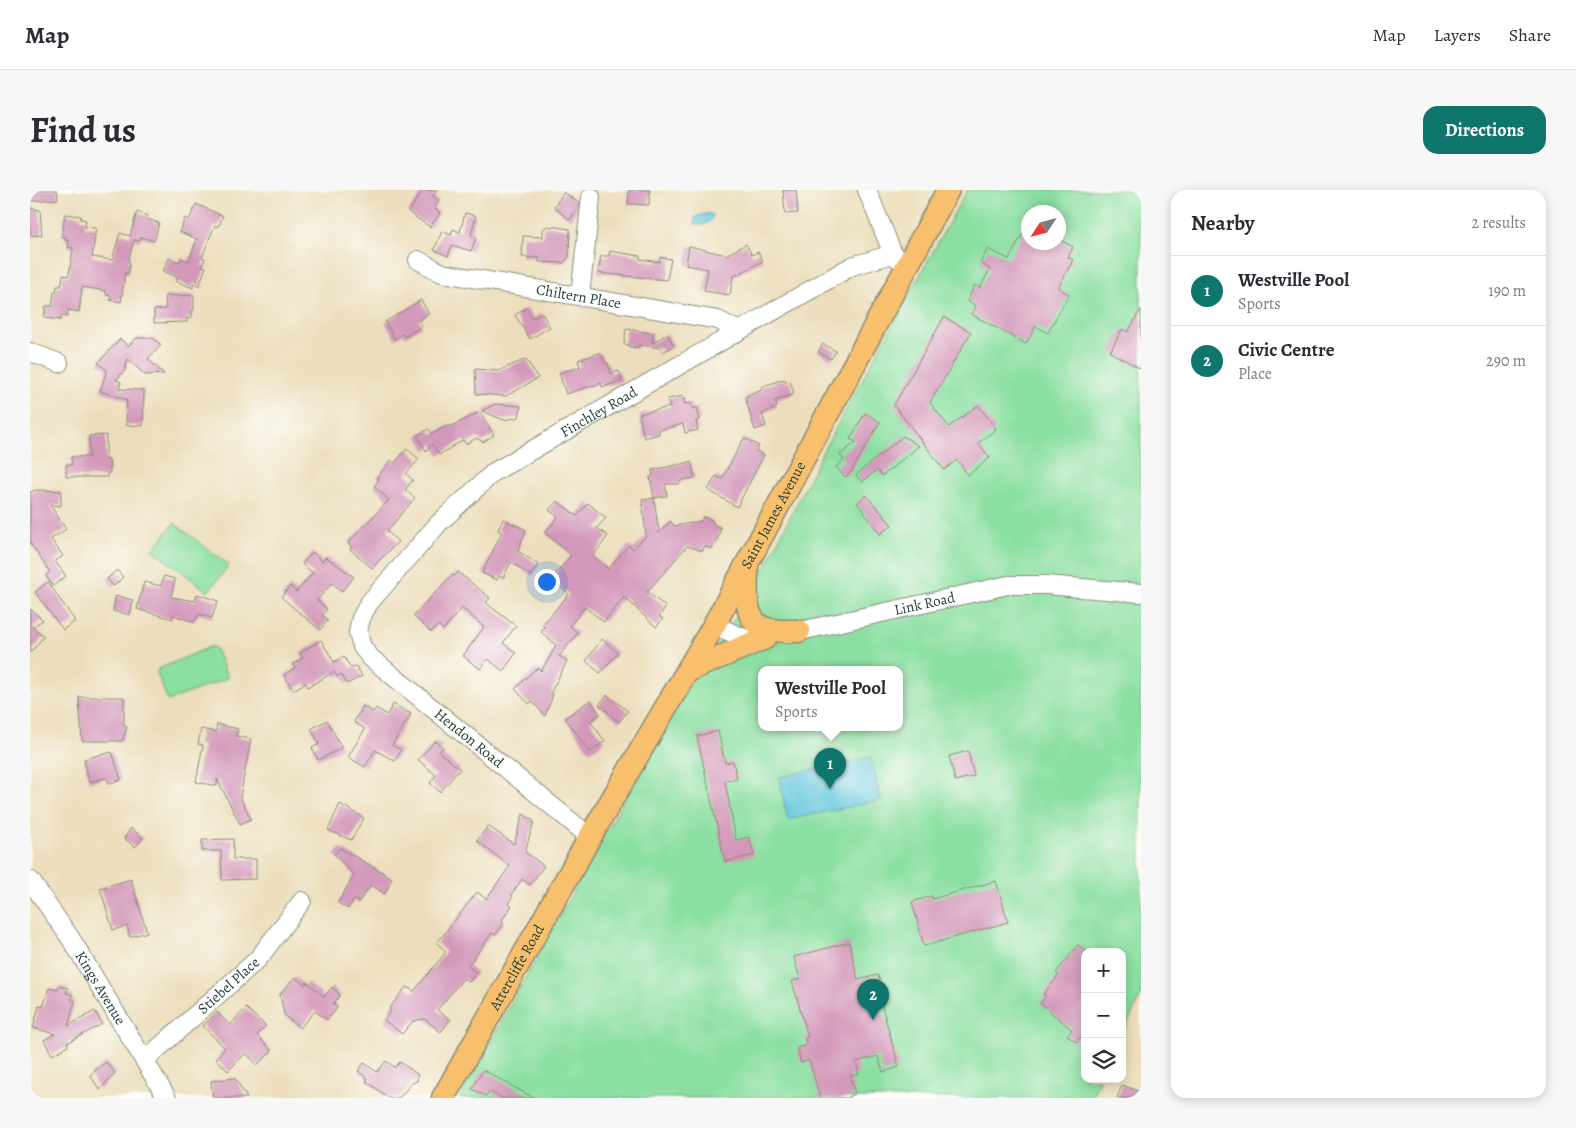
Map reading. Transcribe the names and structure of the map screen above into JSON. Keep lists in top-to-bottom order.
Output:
{
  "streets": {
    "main road": ["Saint James Avenue", "Attercliffe Road"],
    "street": [
      "Chiltern Place",
      "Finchley Road",
      "Link Road",
      "Hendon Road",
      "Stiebel Place",
      "Kings Avenue"
    ]
  },
  "crossings": [
    ["Chiltern Place", "Finchley Road"],
    ["Finchley Road", "Saint James Avenue"],
    ["Finchley Road", "Hendon Road"],
    ["Saint James Avenue", "Link Road"],
    ["Saint James Avenue", "Hendon Road"],
    ["Saint James Avenue", "Attercliffe Road"],
    ["Hendon Road", "Attercliffe Road"],
    ["Stiebel Place", "Kings Avenue"]
  ],
  "north": "bottom left",
  "page": {
    "header": "Map",
    "nav": ["Map", "Layers", "Share"],
    "title": "Find us",
    "buttons": "Directions",
    "heading": ["Nearby", "2 results"],
    "list": [
      {
        "mark": "1",
        "name": "Westville Pool",
        "note": "Sports",
        "value": "190 m"
      },
      {
        "mark": "2",
        "name": "Civic Centre",
        "note": "Place",
        "value": "290 m"
      }
    ],
    "popup": ["Westville Pool", "Sports"],
    "pins": ["1", "2"],
    "map_buttons": ["+", "−"]
  }
}
